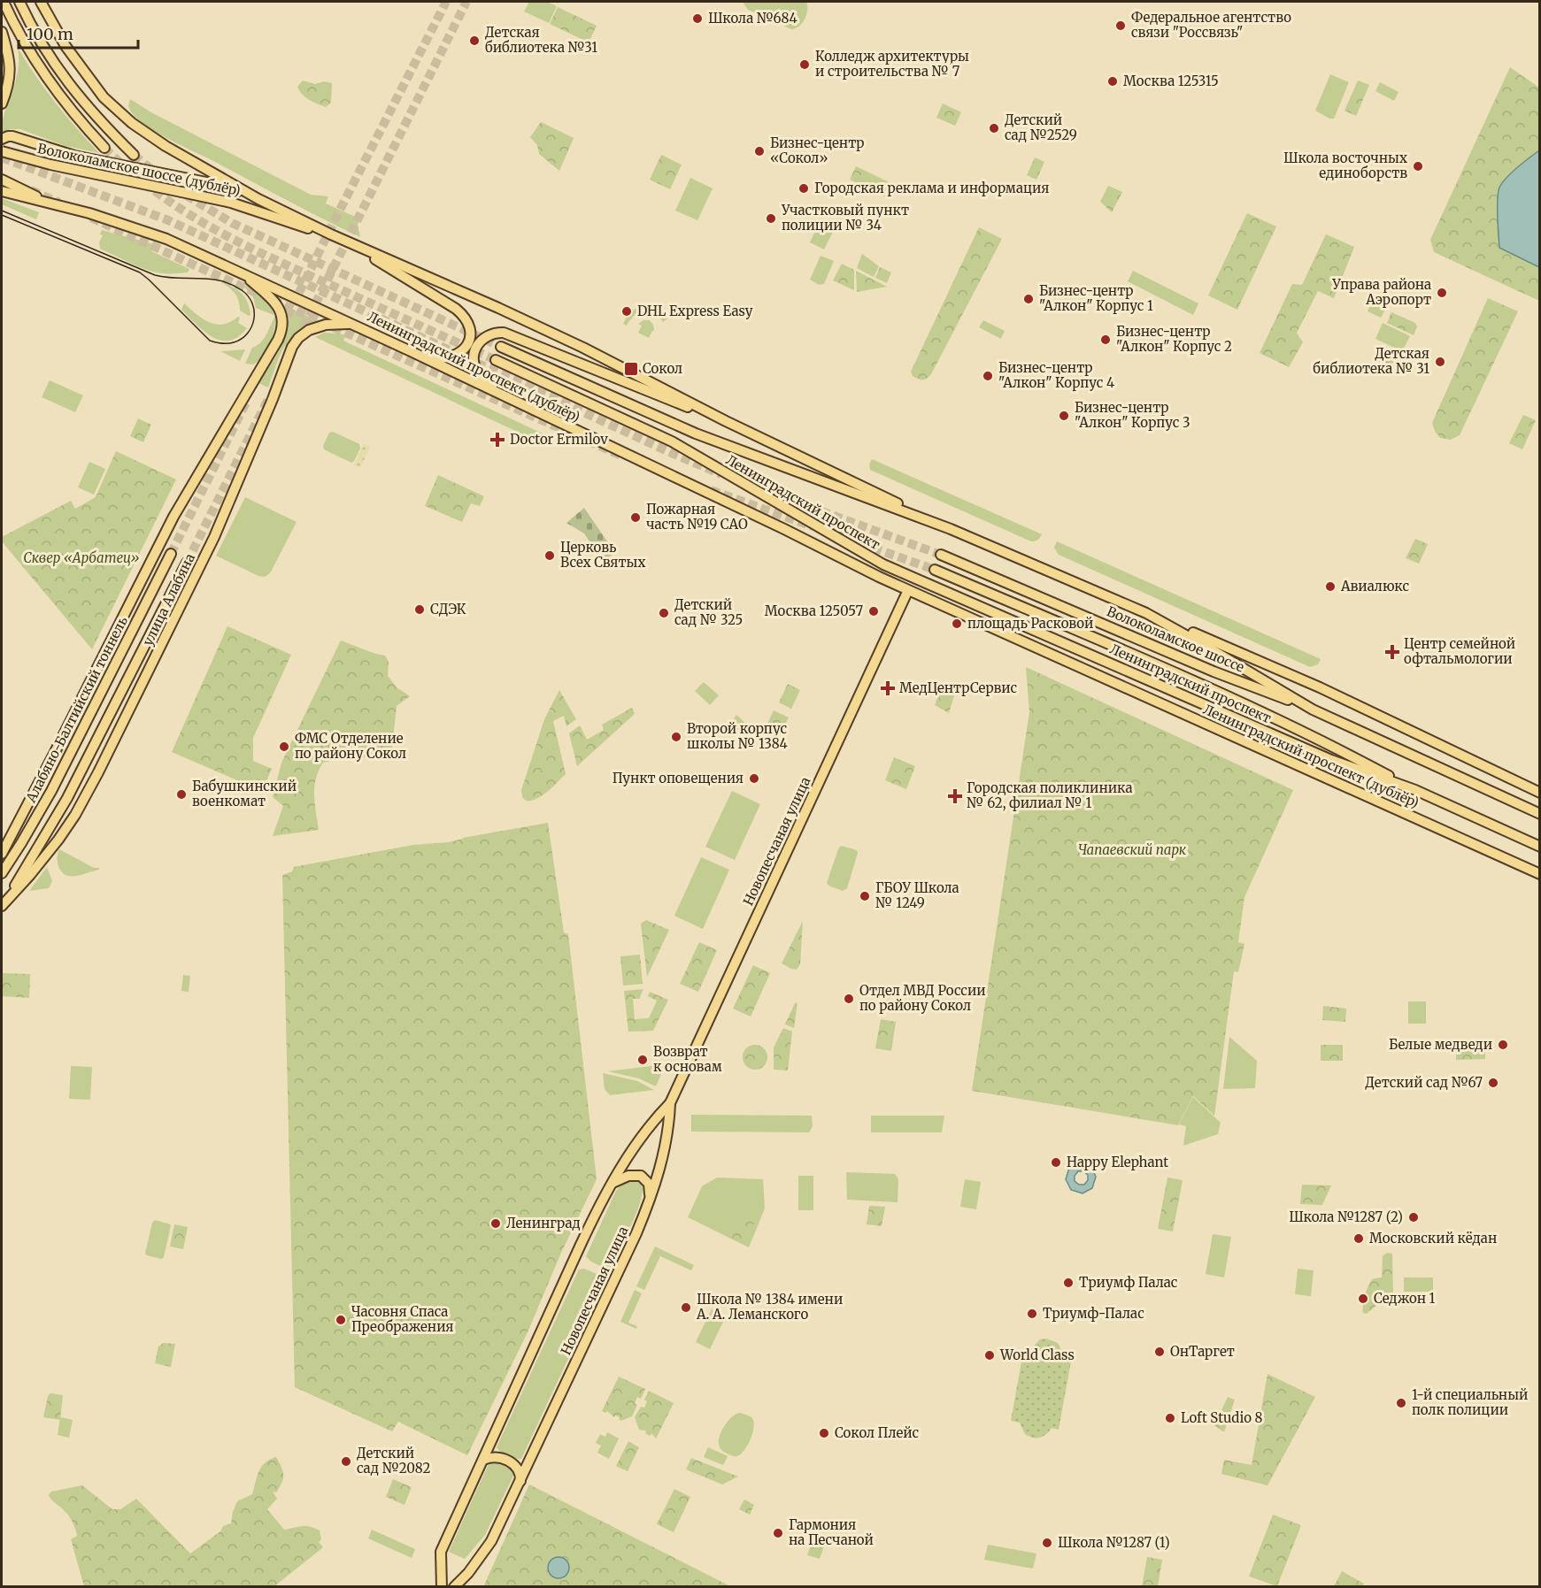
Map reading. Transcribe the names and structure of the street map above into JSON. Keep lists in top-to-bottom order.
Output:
{
  "streets": {
    "main road": [
      "Волоколамское шоссе (дублёр)",
      "Ленинградский проспект (дублёр)",
      "Ленинградский проспект",
      "улица Алабяна",
      "Волоколамское шоссе",
      "Алабяно-Балтийский тоннель",
      "Новопесчаная улица"
    ]
  },
  "crossings": [
    ["Ленинградский проспект (дублёр)", "улица Алабяна"],
    ["Ленинградский проспект (дублёр)", "Новопесчаная улица"],
    ["Ленинградский проспект", "Волоколамское шоссе"]
  ],
  "parks": ["Сквер «Арбатец»", "Чапаевский парк"],
  "places": {
    "other": [
      "Школа №684",
      "Федеральное агентство связи \"Россвязь\"",
      "Детская библиотека №31",
      "Колледж архитектуры и строительства № 7",
      "Москва 125315",
      "Детский сад №2529",
      "Бизнес-центр «Сокол»",
      "Школа восточных единоборств",
      "Городская реклама и информация",
      "Участковый пункт полиции № 34",
      "Управа района Аэропорт",
      "Бизнес-центр \"Алкон\" Корпус 1",
      "DHL Express Easy",
      "Бизнес-центр \"Алкон\" Корпус 2",
      "Детская библиотека № 31",
      "Бизнес-центр \"Алкон\" Корпус 4",
      "Бизнес-центр \"Алкон\" Корпус 3",
      "Пожарная часть №19 САО",
      "Церковь Всех Святых",
      "Авиалюкс",
      "СДЭК",
      "Москва 125057",
      "Детский сад № 325",
      "площадь Расковой",
      "Второй корпус школы № 1384",
      "ФМС Отделение по району Сокол",
      "Пункт оповещения",
      "Бабушкинский военкомат",
      "ГБОУ Школа № 1249",
      "Отдел МВД России по району Сокол",
      "Белые медведи",
      "Возврат к основам",
      "Детский сад №67",
      "Happy Elephant",
      "Школа №1287 (2)",
      "Ленинград",
      "Московский кёдан",
      "Триумф Палас",
      "Седжон 1",
      "Школа № 1384 имени А. А. Леманского",
      "Триумф-Палас",
      "Часовня Спаса Преображения",
      "ОнТаргет",
      "World Class",
      "1-й специальный полк полиции",
      "Loft Studio 8",
      "Сокол Плейс",
      "Детский сад №2082",
      "Гармония на Песчаной",
      "Школа №1287 (1)"
    ],
    "transit": ["Сокол"],
    "health": [
      "Doctor Ermilov",
      "Центр семейной офтальмологии",
      "МедЦентрСервис",
      "Городская поликлиника № 62, филиал № 1"
    ]
  },
  "scale_bar": "100 m"
}
